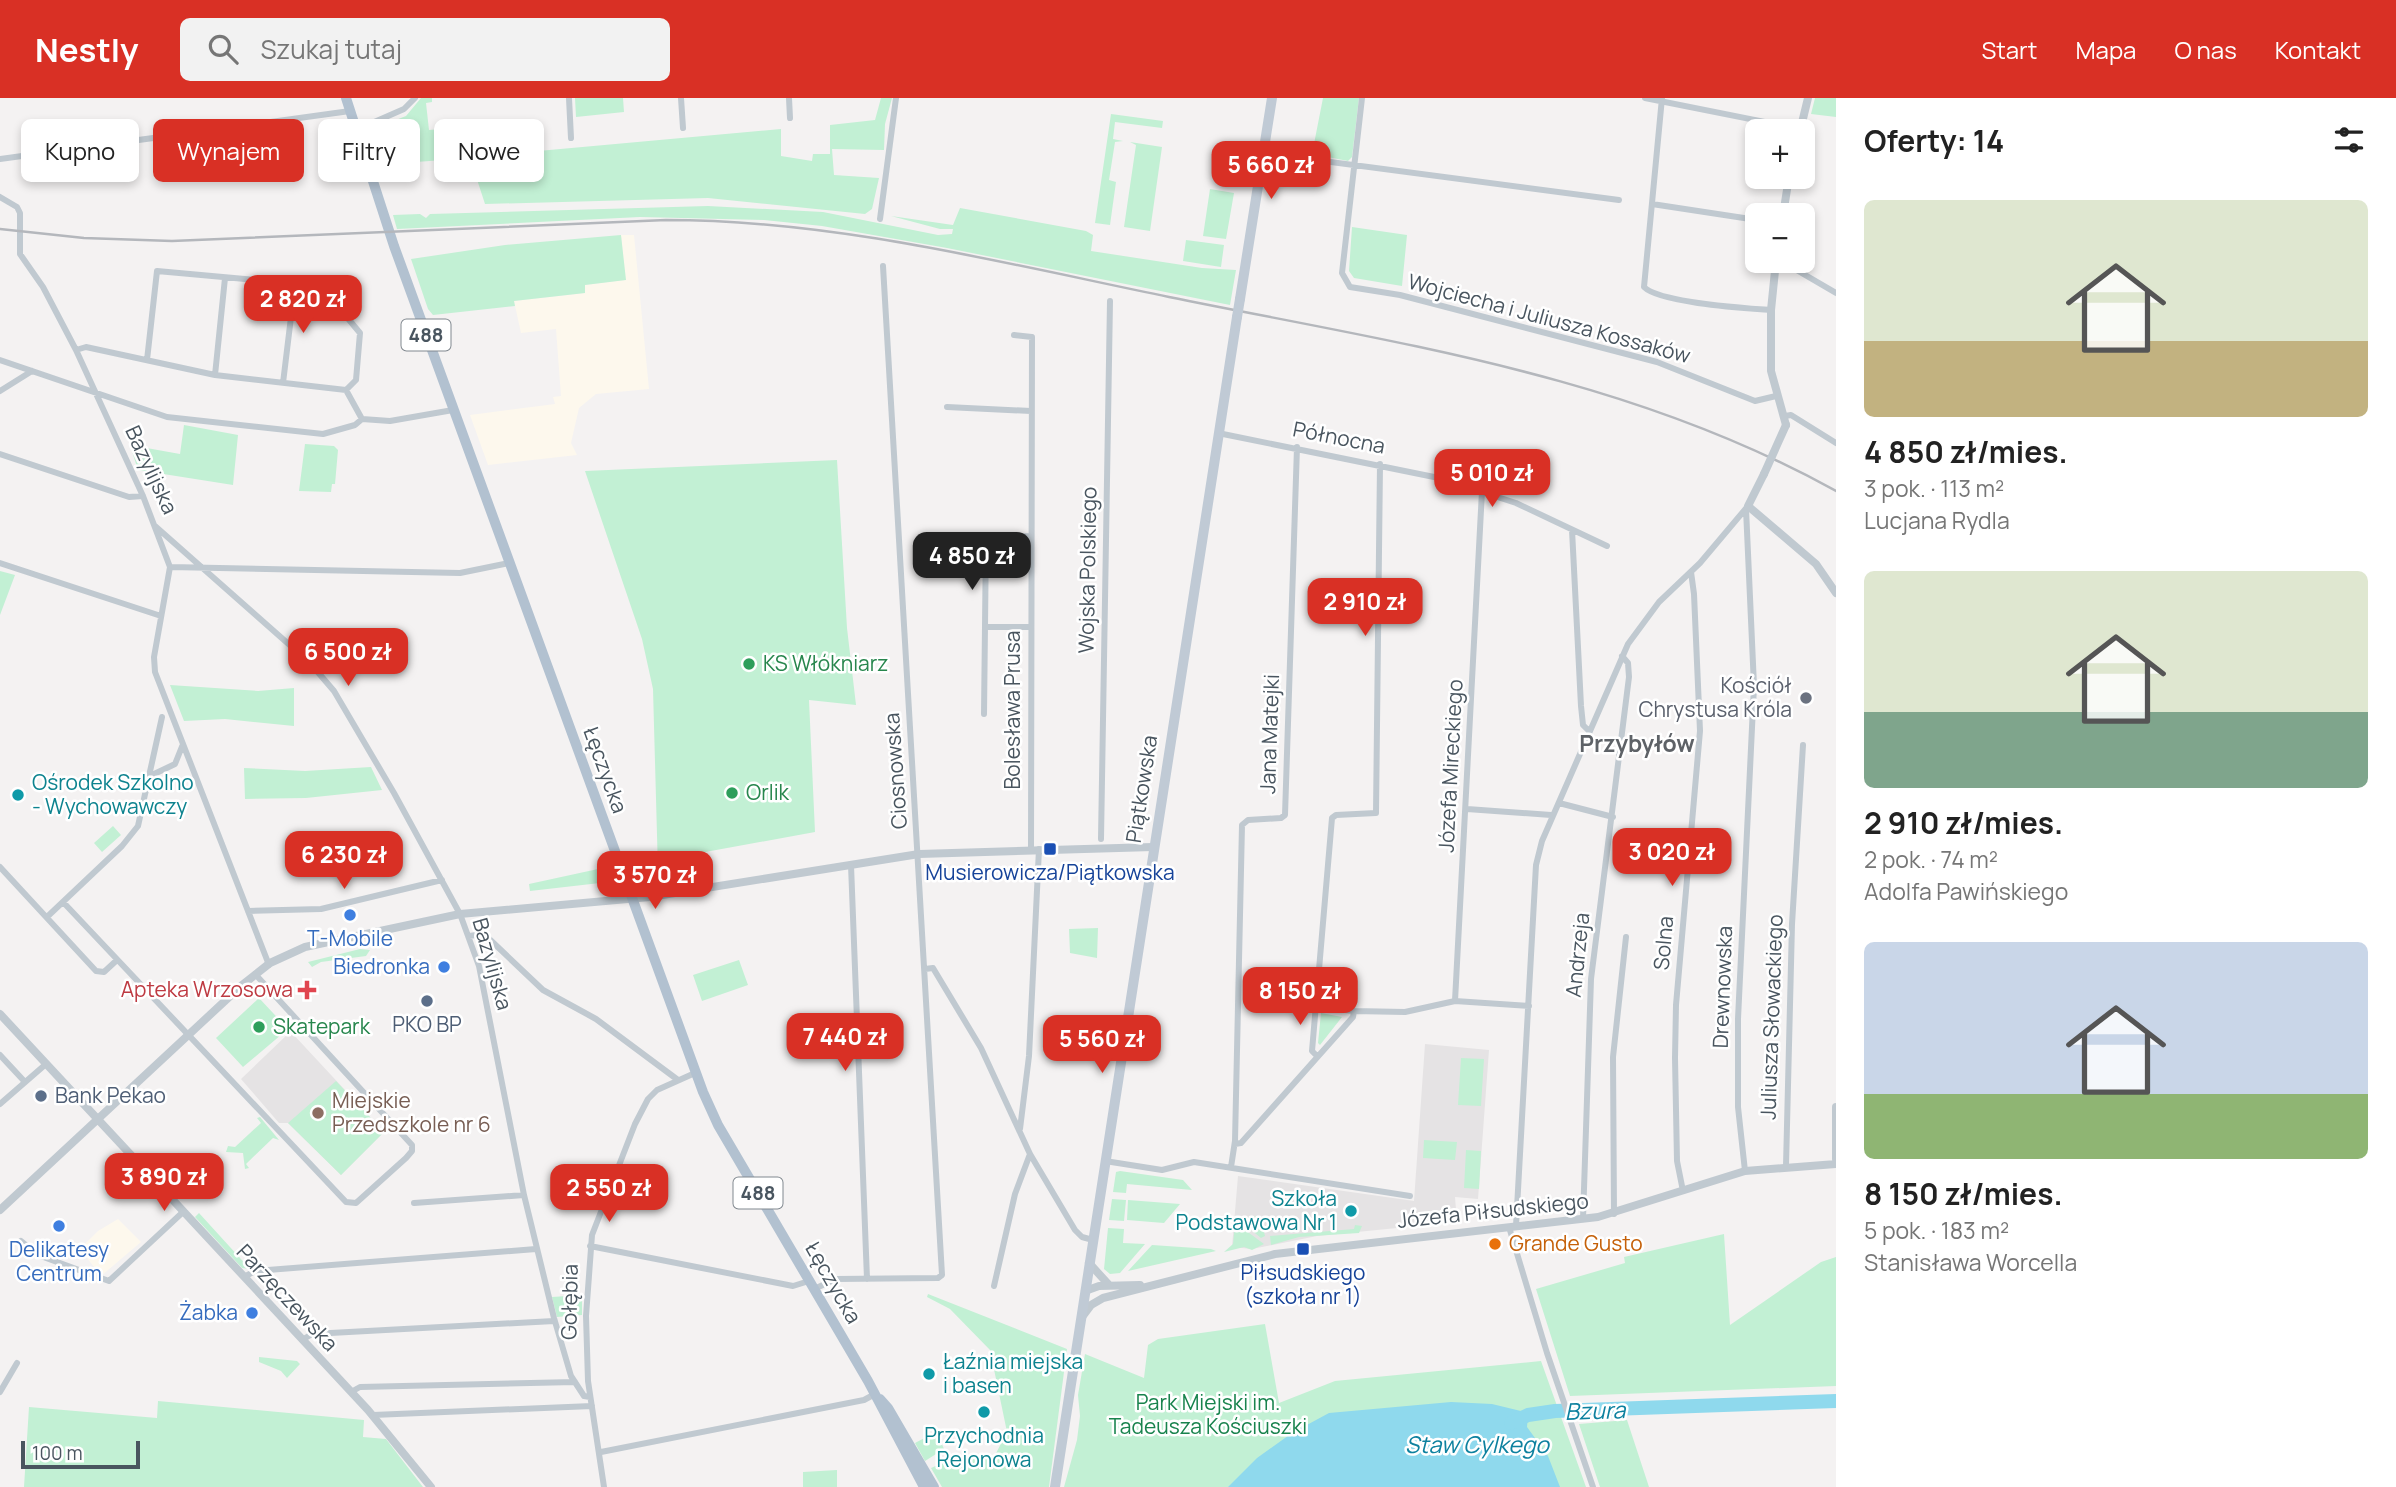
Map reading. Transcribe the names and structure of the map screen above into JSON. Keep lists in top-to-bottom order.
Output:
{
  "streets": {
    "main road": ["488", "Łęczycka", "Piątkowska"],
    "street": [
      "Wojciecha i Juliusza Kossaków",
      "Północna",
      "Bazylijska",
      "Wojska Polskiego",
      "Bolesława Prusa",
      "Jana Matejki",
      "Józefa Mireckiego",
      "Ciosnowska",
      "Solna",
      "Andrzeja",
      "Drewnowska",
      "Juliusza Słowackiego",
      "Józefa Piłsudskiego",
      "Parzęczewska",
      "Gołębia"
    ]
  },
  "crossings": [
    ["Północna", "Jana Matejki"],
    ["Północna", "Józefa Mireckiego"],
    ["Północna", "Piątkowska"],
    ["Bazylijska", "Gołębia"],
    ["Łęczycka", "Gołębia"],
    ["Piątkowska", "Józefa Piłsudskiego"],
    ["Solna", "Józefa Piłsudskiego"],
    ["Andrzeja", "Józefa Piłsudskiego"],
    ["Drewnowska", "Józefa Piłsudskiego"],
    ["Juliusza Słowackiego", "Józefa Piłsudskiego"]
  ],
  "districts": ["Przybyłów"],
  "water": ["Bzura", "Staw Cylkego"],
  "parks": ["Park Miejski im. Tadeusza Kościuszki"],
  "places": {
    "other": [
      "KS Włókniarz",
      "Kościół Chrystusa Króla",
      "Orlik",
      "Ośrodek Szkolno - Wychowawczy",
      "T-Mobile",
      "Biedronka",
      "PKO BP",
      "Skatepark",
      "Bank Pekao",
      "Miejskie Przedszkole nr 6",
      "Szkoła Podstawowa Nr 1",
      "Delikatesy Centrum",
      "Grande Gusto",
      "Żabka",
      "Łaźnia miejska i basen",
      "Przychodnia Rejonowa"
    ],
    "transit": ["Musierowicza/Piątkowska", "Piłsudskiego (szkoła nr 1)"],
    "health": ["Apteka Wrzosowa"]
  },
  "scale_bar": "100 m",
  "page": {
    "header": "Nestly",
    "search": "Szukaj tutaj",
    "nav": [
      "Start",
      "Mapa",
      "O nas",
      "Kontakt"
    ],
    "heading": "Oferty: 14",
    "map_buttons": ["+", "−"],
    "chip": [
      "Kupno",
      "Wynajem",
      "Filtry",
      "Nowe"
    ],
    "price": [
      "5 660 zł",
      "2 820 zł",
      "5 010 zł",
      "4 850 zł",
      "2 910 zł",
      "6 500 zł",
      "3 020 zł",
      "6 230 zł",
      "3 570 zł",
      "8 150 zł",
      "7 440 zł",
      "5 560 zł",
      "3 890 zł",
      "2 550 zł"
    ],
    "list": [
      {
        "name": "4 850 zł/mies.",
        "note": "3 pok. · 113 m² · Lucjana Rydla"
      },
      {
        "name": "2 910 zł/mies.",
        "note": "2 pok. · 74 m² · Adolfa Pawińskiego"
      },
      {
        "name": "8 150 zł/mies.",
        "note": "5 pok. · 183 m² · Stanisława Worcella"
      }
    ],
    "scale": "100 m"
  }
}
